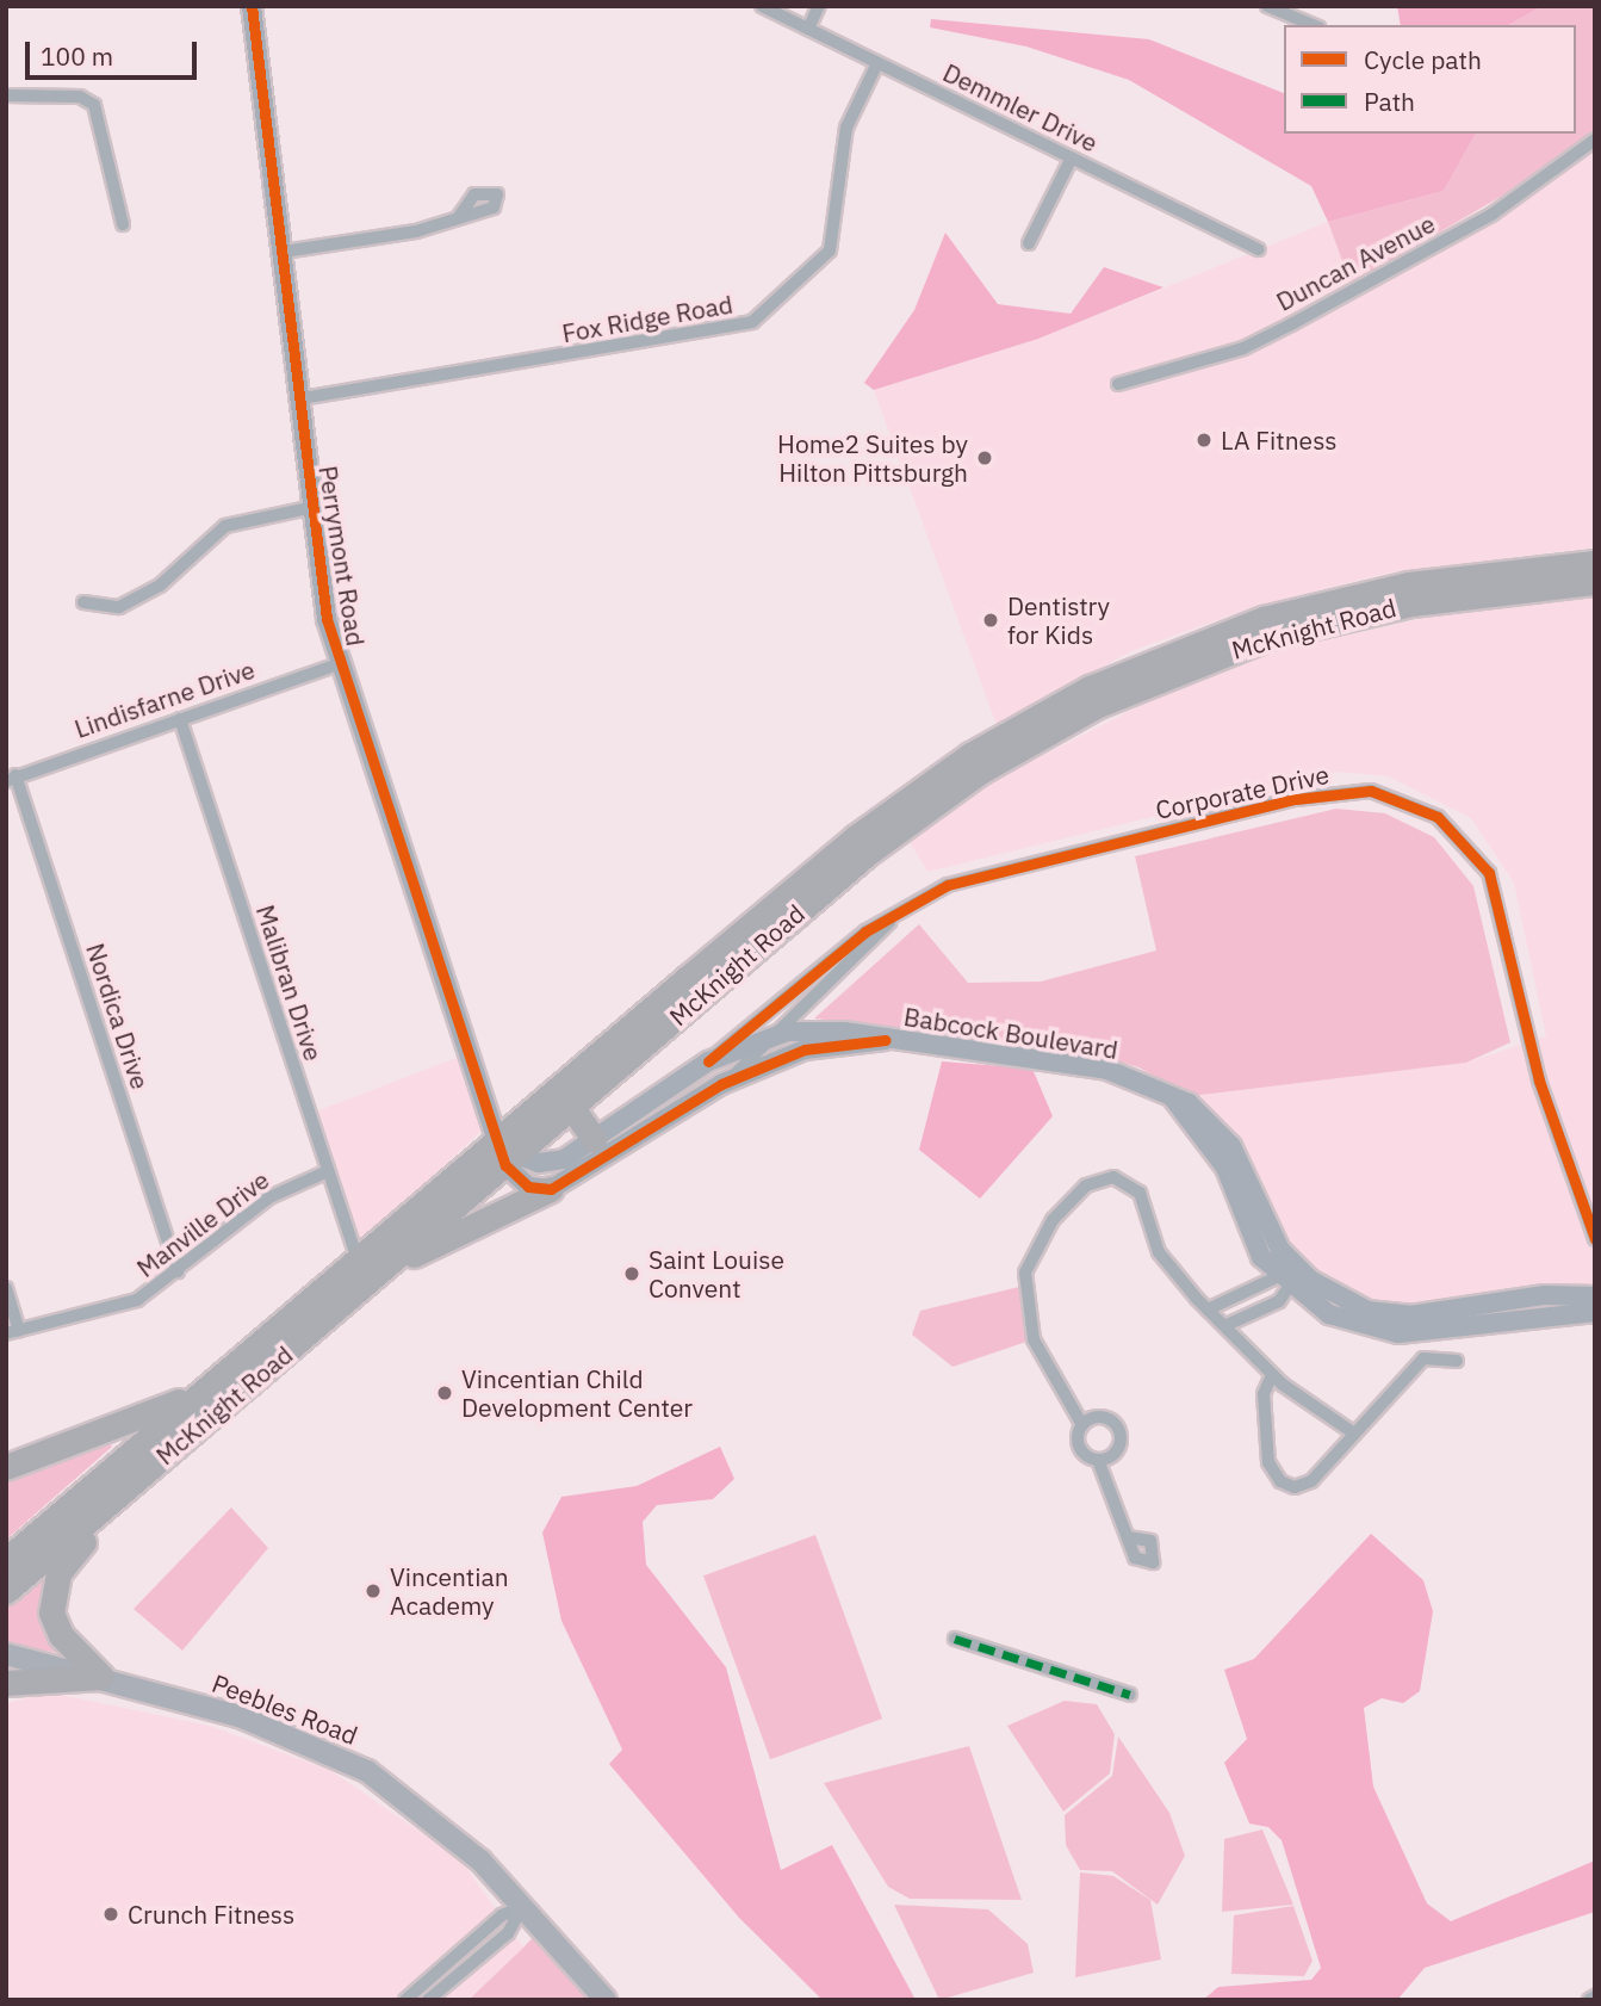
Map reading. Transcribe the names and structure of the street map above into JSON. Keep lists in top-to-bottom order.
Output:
{
  "streets": {
    "highway": ["McKnight Road"],
    "main road": ["Peebles Road"],
    "street": [
      "Demmler Drive",
      "Duncan Avenue",
      "Fox Ridge Road",
      "Perrymont Road",
      "Lindisfarne Drive",
      "Corporate Drive",
      "Malibran Drive",
      "Nordica Drive",
      "Babcock Boulevard",
      "Manville Drive"
    ]
  },
  "crossings": [
    ["Demmler Drive", "Fox Ridge Road"],
    ["Fox Ridge Road", "Perrymont Road"],
    ["Perrymont Road", "McKnight Road"],
    ["Perrymont Road", "Lindisfarne Drive"],
    ["Perrymont Road", "Babcock Boulevard"],
    ["McKnight Road", "Malibran Drive"],
    ["McKnight Road", "Babcock Boulevard"],
    ["Lindisfarne Drive", "Malibran Drive"],
    ["Lindisfarne Drive", "Nordica Drive"],
    ["Corporate Drive", "Babcock Boulevard"],
    ["Malibran Drive", "Manville Drive"],
    ["Nordica Drive", "Manville Drive"]
  ],
  "places": [
    "LA Fitness",
    "Home2 Suites by Hilton Pittsburgh",
    "Dentistry for Kids",
    "Saint Louise Convent",
    "Vincentian Child Development Center",
    "Vincentian Academy",
    "Crunch Fitness"
  ],
  "legend": ["Cycle path", "Path"],
  "scale_bar": "100 m"
}
